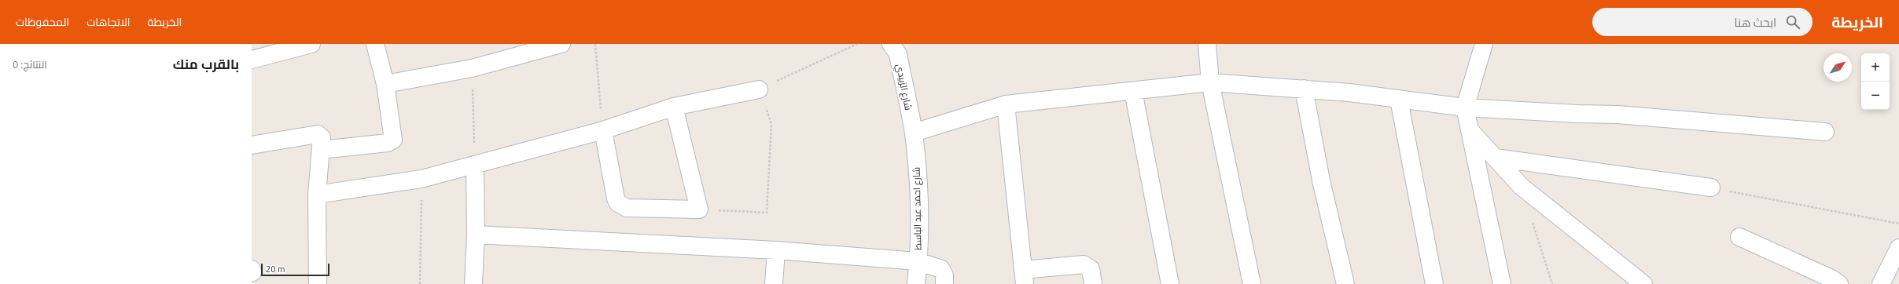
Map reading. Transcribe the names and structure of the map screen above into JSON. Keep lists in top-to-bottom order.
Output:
{
  "streets": {
    "street": ["شارع الزبيدي", "شارع احمد عبد الباسط"]
  },
  "crossings": [
    ["شارع الزبيدي", "شارع احمد عبد الباسط"]
  ],
  "scale_bar": "20 m",
  "north": "top right",
  "page": {
    "header": "الخريطة",
    "search": "ابحث هنا",
    "nav": ["الخريطة", "الاتجاهات", "المحفوظات"],
    "heading": ["بالقرب منك", "النتائج: 0"],
    "map_buttons": ["+", "−"],
    "scale": "20 m"
  }
}
